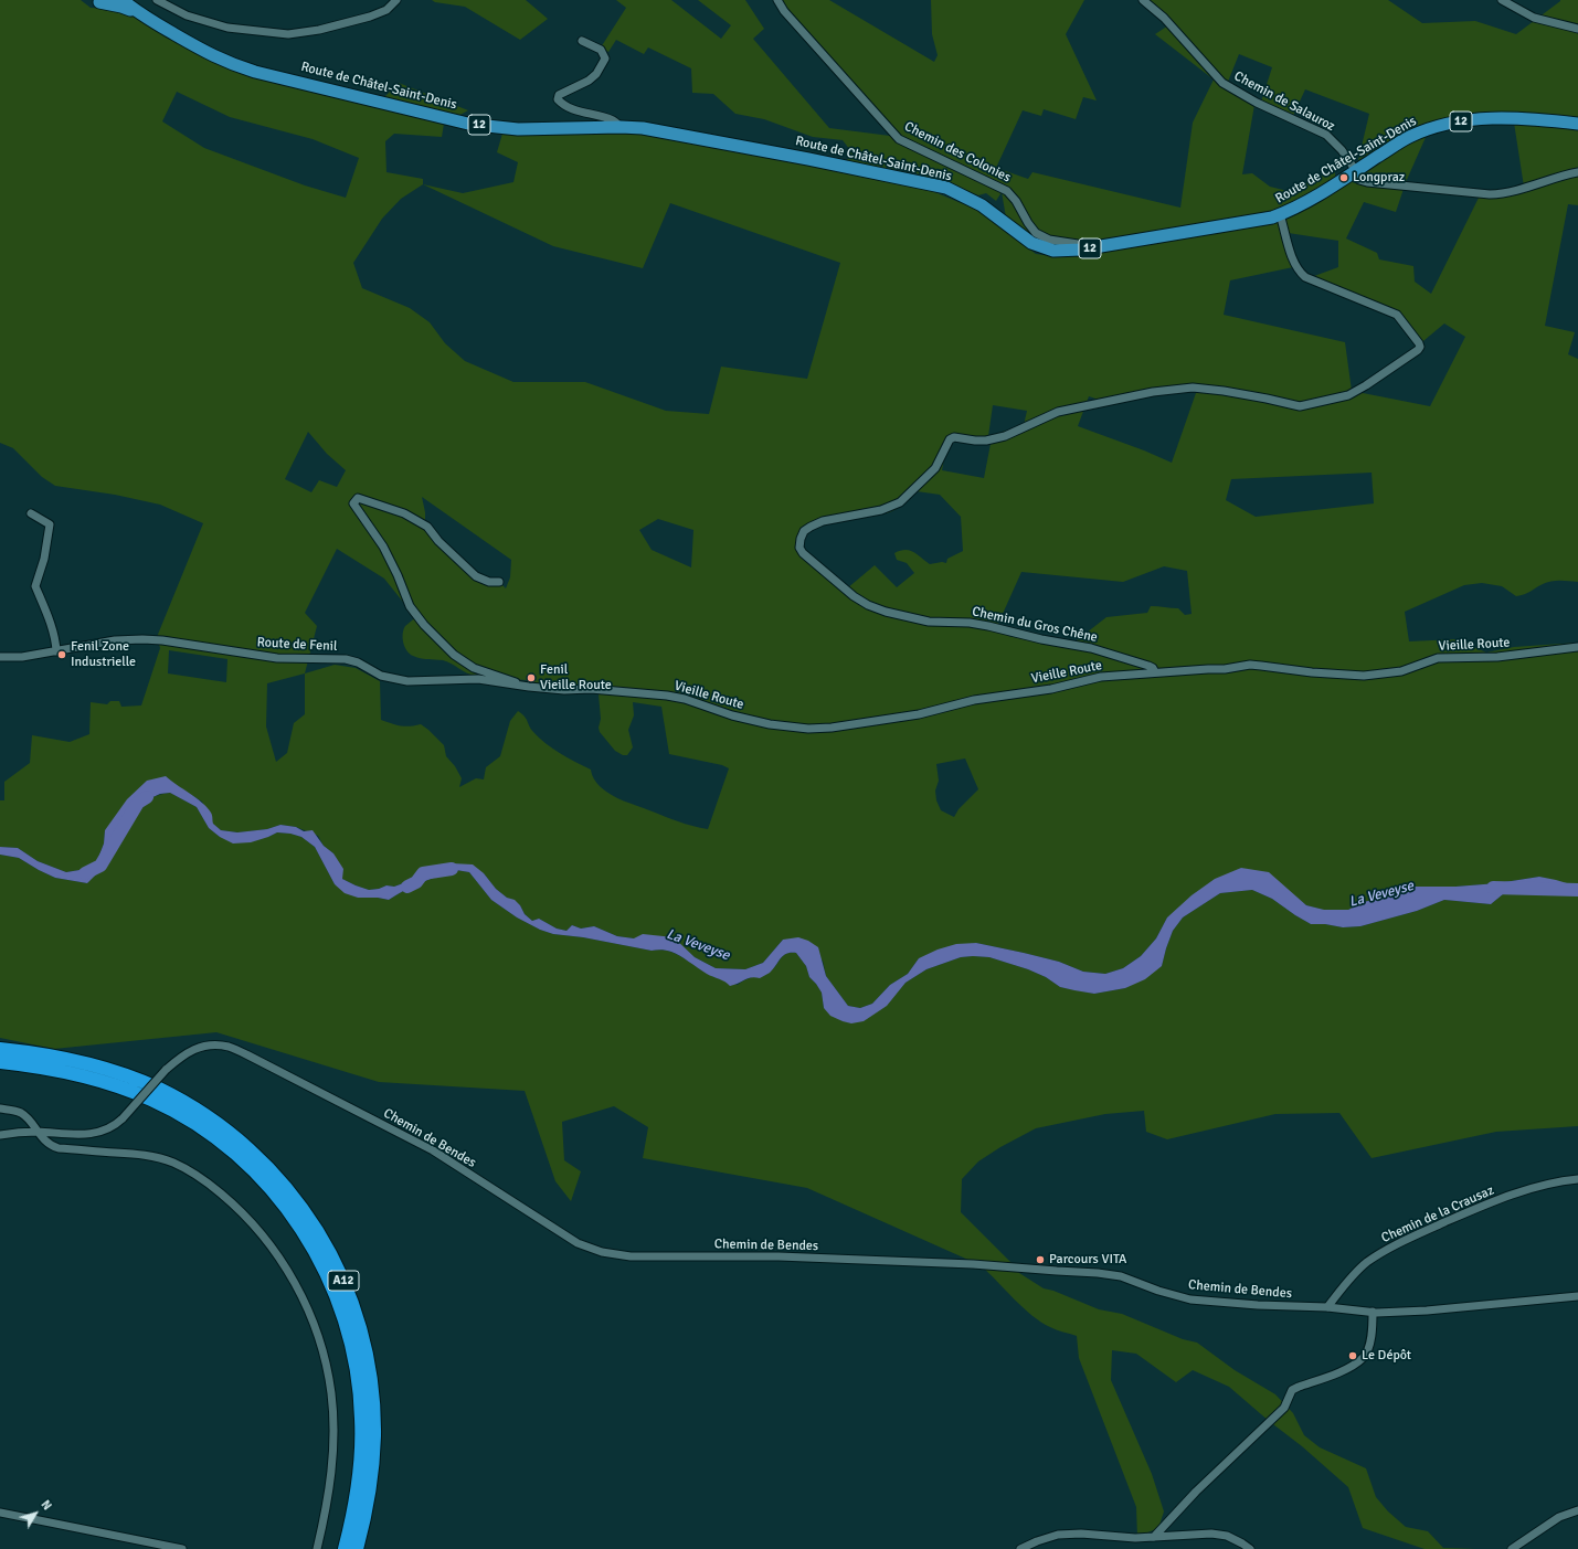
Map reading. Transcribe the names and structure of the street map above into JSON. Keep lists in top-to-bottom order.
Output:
{
  "streets": {
    "highway": ["A12"],
    "main road": ["Route de Châtel-Saint-Denis", "12"],
    "street": [
      "Chemin de Salauroz",
      "Chemin des Colonies",
      "Chemin du Gros Chêne",
      "Route de Fenil",
      "Vieille Route",
      "Chemin de Bendes",
      "Chemin de la Crausaz"
    ]
  },
  "crossings": [
    ["Route de Châtel-Saint-Denis", "Chemin de Salauroz"],
    ["Route de Châtel-Saint-Denis", "Chemin des Colonies"],
    ["Route de Châtel-Saint-Denis", "Chemin du Gros Chêne"],
    ["Chemin du Gros Chêne", "Vieille Route"],
    ["Route de Fenil", "Vieille Route"],
    ["Chemin de Bendes", "Chemin de la Crausaz"]
  ],
  "water": ["La Veveyse"],
  "places": [
    "Longpraz",
    "Fenil Zone Industrielle",
    "Fenil Vieille Route",
    "Parcours VITA",
    "Le Dépôt"
  ],
  "north": "top right"
}
